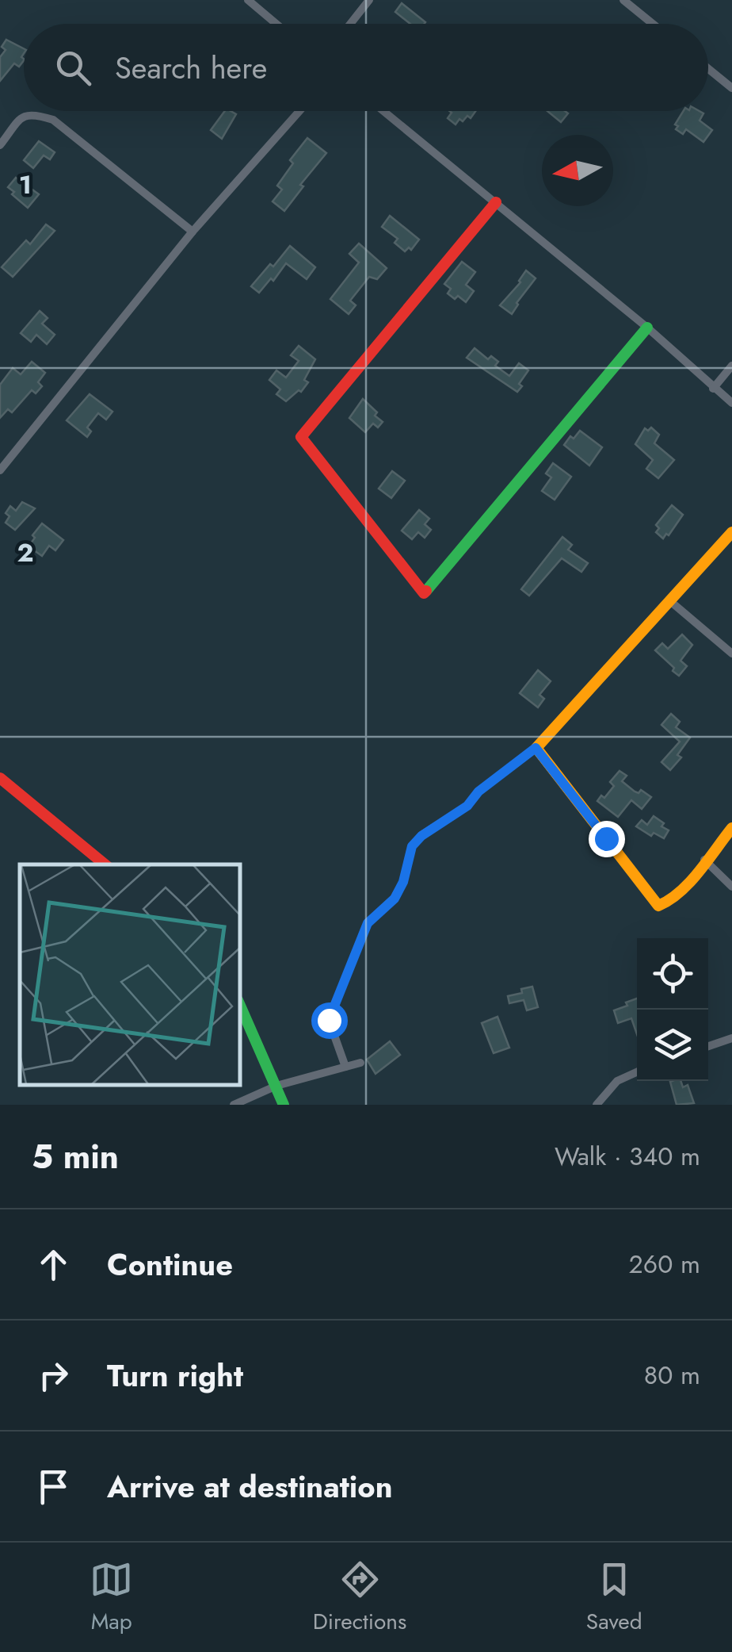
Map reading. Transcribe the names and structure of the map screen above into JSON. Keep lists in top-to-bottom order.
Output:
{
  "north": "left",
  "page": {
    "search": "Search here",
    "heading": ["5 min", "Walk · 340 m"],
    "list": [
      ["Continue", "260 m"],
      ["Turn right", "80 m"],
      "Arrive at destination"
    ],
    "nav": ["Map", "Directions", "Saved"]
  },
  "grid": {
    "rows": ["1", "2"]
  }
}
